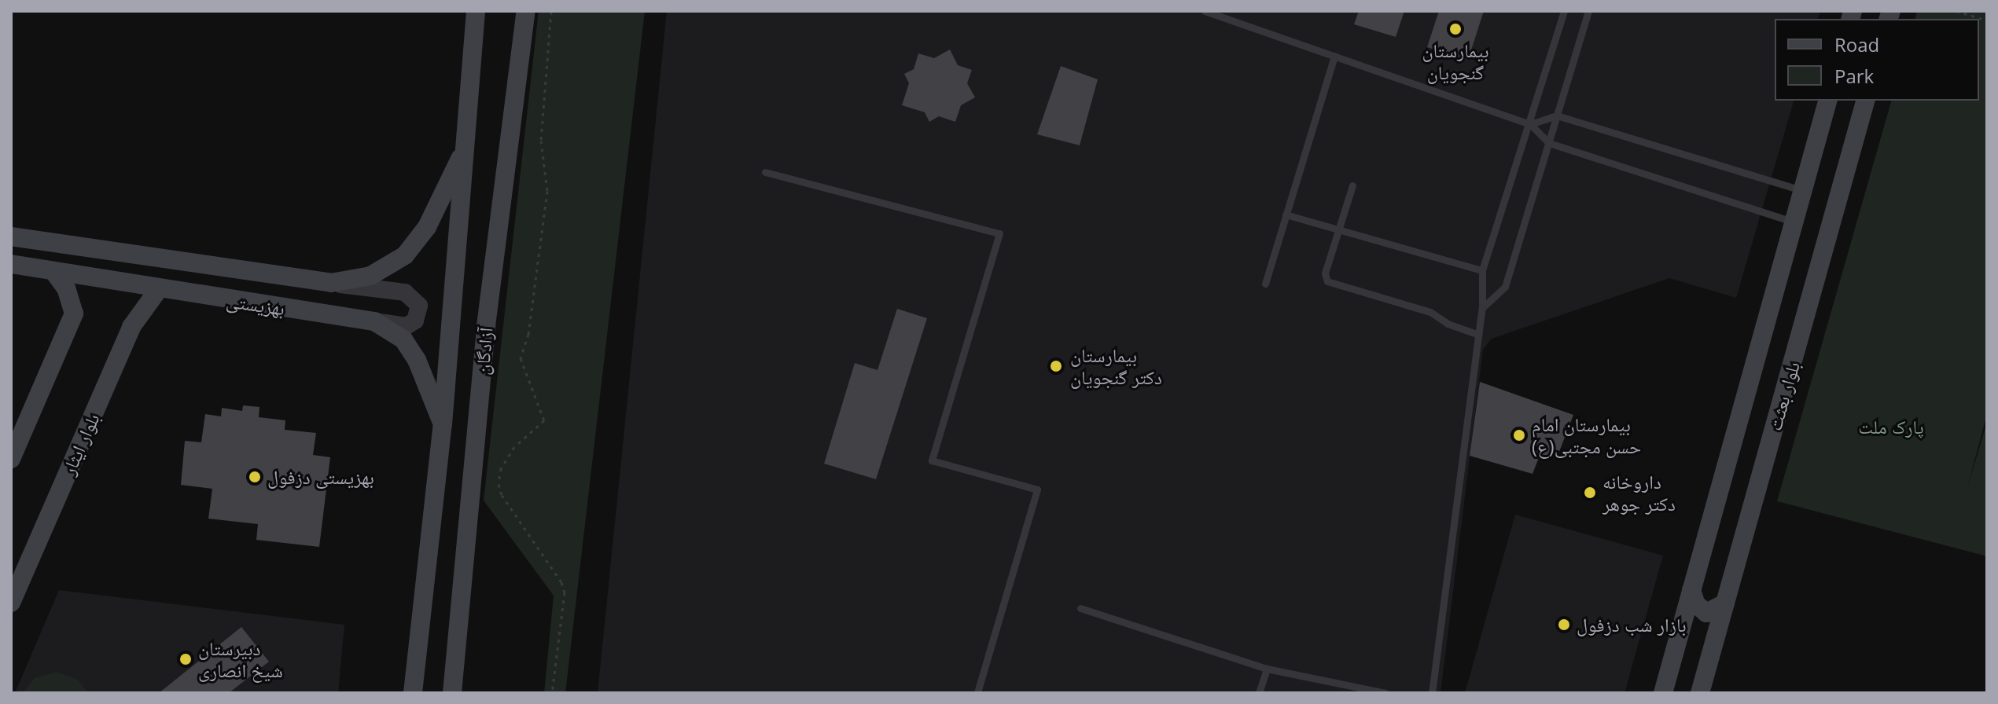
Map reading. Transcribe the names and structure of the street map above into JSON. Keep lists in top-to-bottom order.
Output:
{
  "streets": {
    "main road": [
      "بهزیستی",
      "آزادگان",
      "بلوار بعثت",
      "بلوار ایثار"
    ]
  },
  "crossings": [
    ["بهزیستی", "آزادگان"],
    ["بهزیستی", "بلوار ایثار"]
  ],
  "parks": ["پارک ملت"],
  "places": [
    "بیمارستان گنجویان",
    "بیمارستان دکتر گنجویان",
    "بیمارستان امام حسن مجتبی(ع)",
    "بهزیستی دزفول",
    "داروخانه دکتر جوهر",
    "بازار شب دزفول",
    "دبیرستان شیخ انصاری"
  ],
  "legend": ["Road", "Park"]
}
